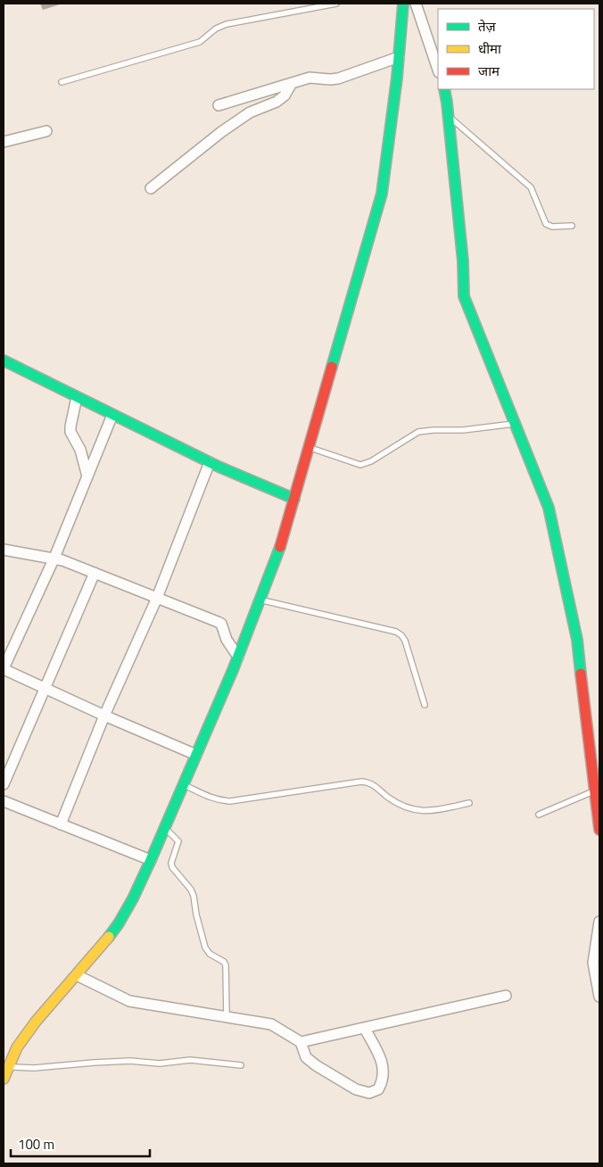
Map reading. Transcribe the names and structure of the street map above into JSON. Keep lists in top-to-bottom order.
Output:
{
  "legend": ["तेज़", "धीमा", "जाम"],
  "scale_bar": "100 m"
}
